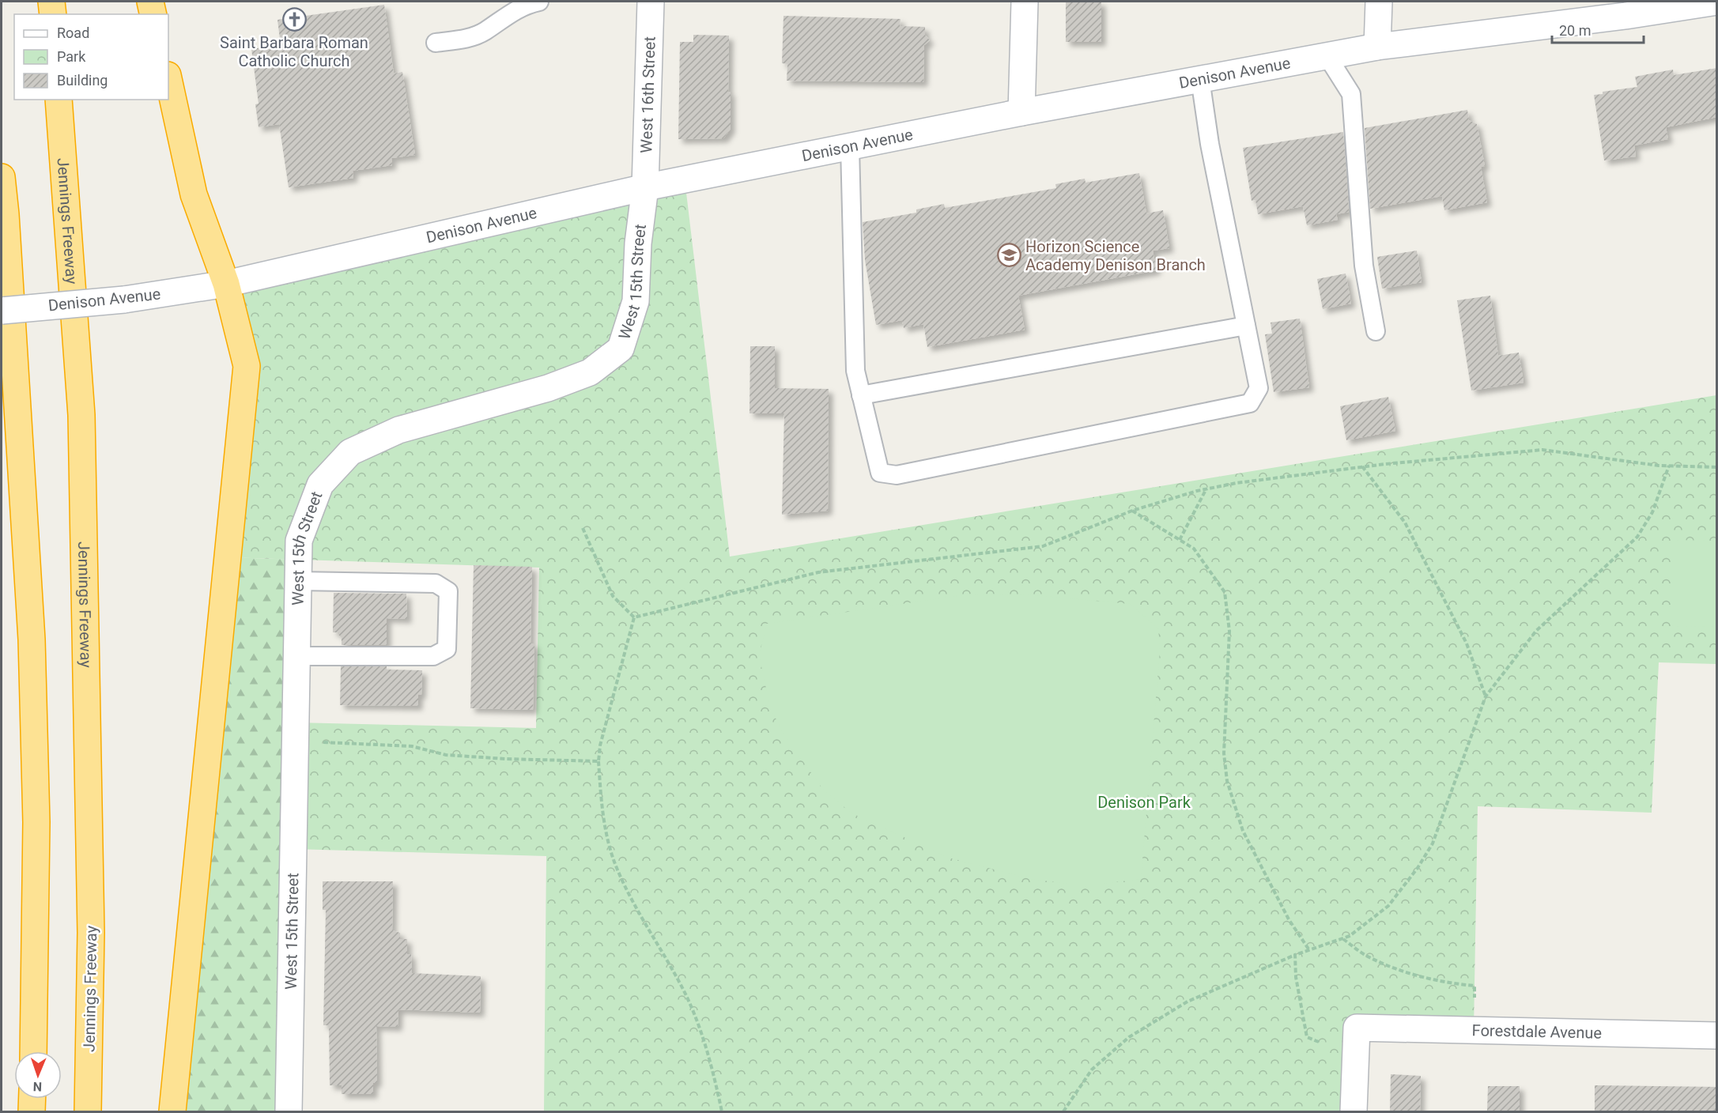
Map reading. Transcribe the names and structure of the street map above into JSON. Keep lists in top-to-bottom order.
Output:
{
  "streets": {
    "highway": ["Jennings Freeway"],
    "street": [
      "Denison Avenue",
      "West 16th Street",
      "West 15th Street",
      "Forestdale Avenue"
    ]
  },
  "crossings": [
    ["Denison Avenue", "West 16th Street"],
    ["Denison Avenue", "West 15th Street"],
    ["West 16th Street", "West 15th Street"]
  ],
  "parks": ["Denison Park"],
  "places": {
    "church": ["Saint Barbara Roman Catholic Church"],
    "school or university": ["Horizon Science Academy Denison Branch"]
  },
  "legend": ["Road", "Park", "Building"],
  "scale_bar": "20 m",
  "north": "bottom"
}
